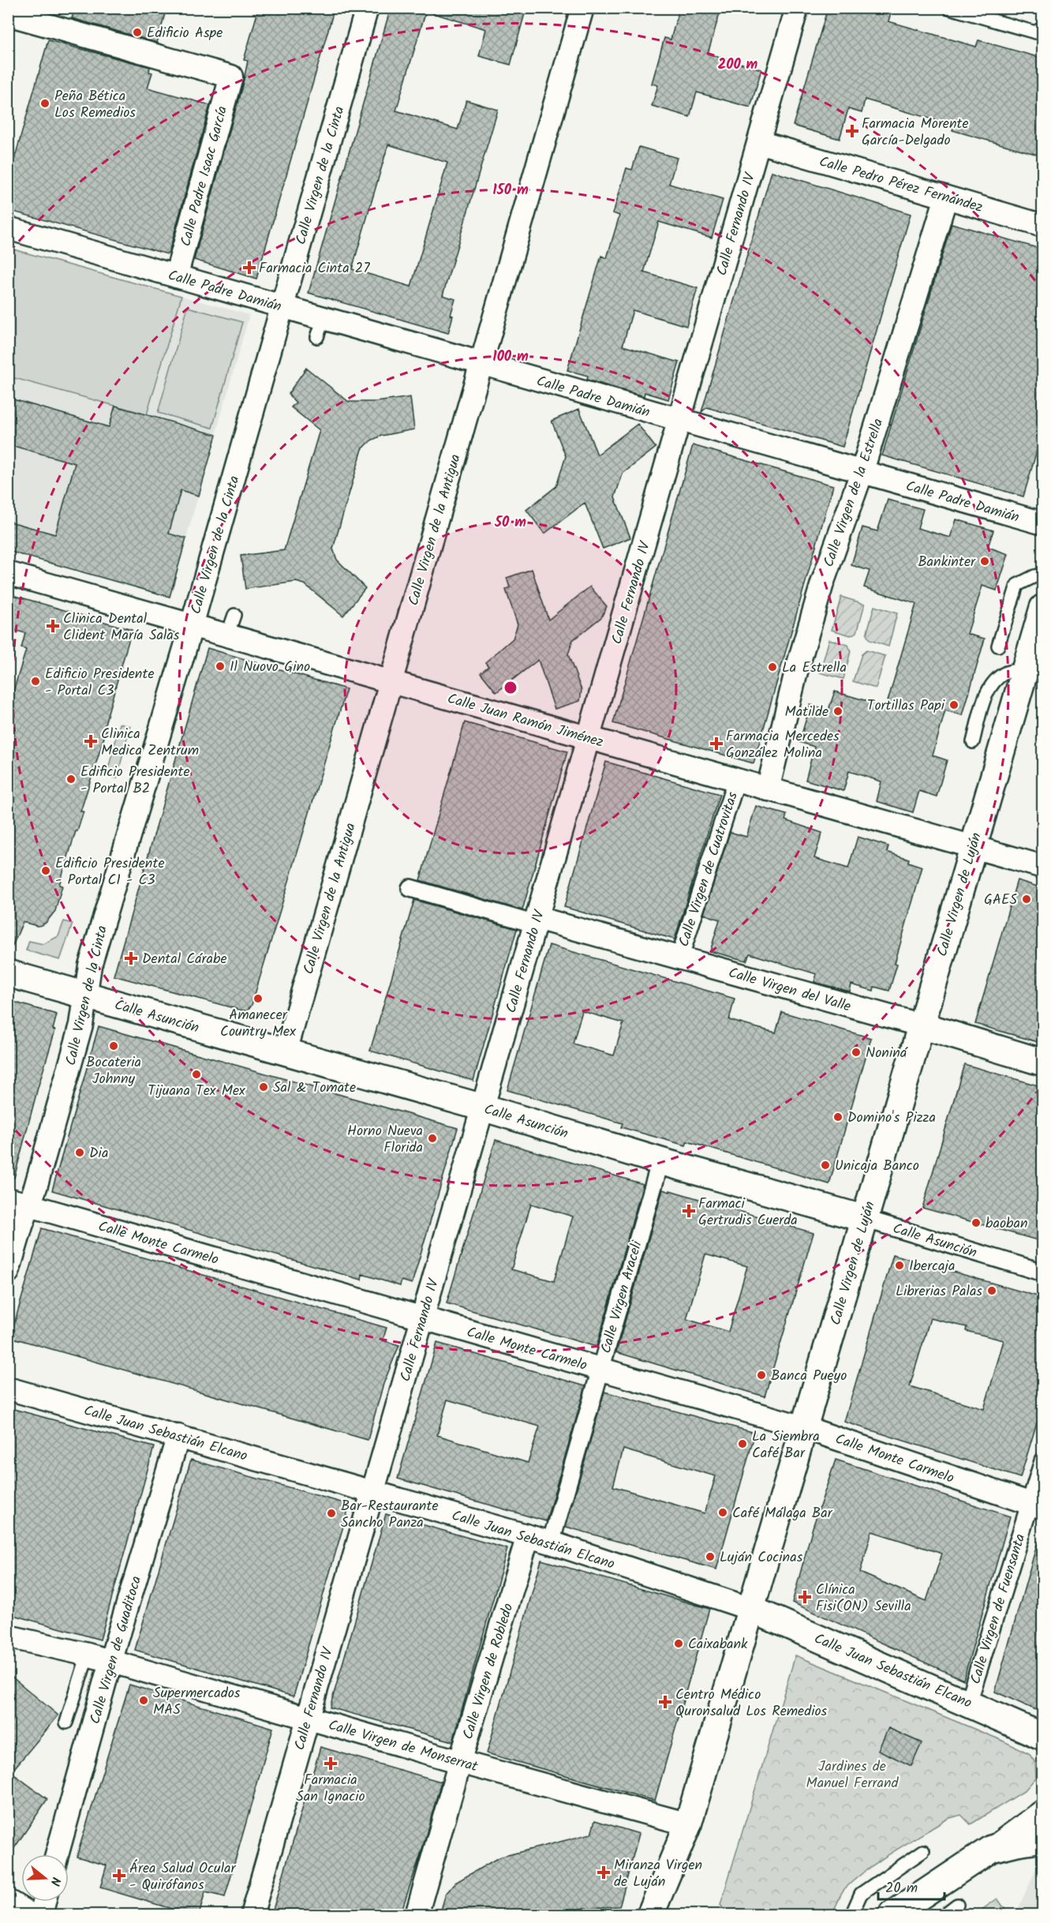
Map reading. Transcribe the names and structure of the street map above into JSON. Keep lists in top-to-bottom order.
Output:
{
  "streets": {
    "main road": [
      "Calle Virgen de Luján",
      "Calle Virgen del Valle",
      "Calle Asunción",
      "Calle Juan Sebastián Elcano"
    ],
    "street": [
      "Calle Virgen de la Cinta",
      "Calle Padre Isaac García",
      "Calle Pedro Pérez Fernández",
      "Calle Fernando IV",
      "Calle Padre Damián",
      "Calle Virgen de la Estrella",
      "Calle Virgen de la Antigua",
      "Calle Juan Ramón Jiménez",
      "Calle Virgen de Cuatrovitas",
      "Calle Monte Carmelo",
      "Calle Virgen Araceli",
      "Calle Virgen de Fuensanta",
      "Calle Virgen de Guaditoca",
      "Calle Virgen de Robledo",
      "Calle Virgen de Monserrat"
    ]
  },
  "crossings": [
    ["Calle Virgen de la Cinta", "Calle Padre Damián"],
    ["Calle Virgen de la Cinta", "Calle Juan Ramón Jiménez"],
    ["Calle Virgen de la Cinta", "Calle Asunción"],
    ["Calle Virgen de la Cinta", "Calle Monte Carmelo"],
    ["Calle Padre Isaac García", "Calle Padre Damián"],
    ["Calle Pedro Pérez Fernández", "Calle Fernando IV"],
    ["Calle Pedro Pérez Fernández", "Calle Virgen de la Estrella"],
    ["Calle Fernando IV", "Calle Padre Damián"],
    ["Calle Fernando IV", "Calle Juan Ramón Jiménez"],
    ["Calle Fernando IV", "Calle Virgen del Valle"],
    ["Calle Fernando IV", "Calle Asunción"],
    ["Calle Fernando IV", "Calle Monte Carmelo"],
    ["Calle Fernando IV", "Calle Juan Sebastián Elcano"],
    ["Calle Fernando IV", "Calle Virgen de Monserrat"],
    ["Calle Padre Damián", "Calle Virgen de la Estrella"],
    ["Calle Padre Damián", "Calle Virgen de la Antigua"],
    ["Calle Virgen de la Estrella", "Calle Juan Ramón Jiménez"],
    ["Calle Virgen de la Antigua", "Calle Juan Ramón Jiménez"],
    ["Calle Virgen de la Antigua", "Calle Asunción"],
    ["Calle Juan Ramón Jiménez", "Calle Virgen de Cuatrovitas"],
    ["Calle Juan Ramón Jiménez", "Calle Virgen de Luján"],
    ["Calle Virgen de Cuatrovitas", "Calle Virgen del Valle"],
    ["Calle Virgen de Luján", "Calle Virgen del Valle"],
    ["Calle Virgen de Luján", "Calle Asunción"],
    ["Calle Virgen de Luján", "Calle Monte Carmelo"],
    ["Calle Virgen de Luján", "Calle Juan Sebastián Elcano"],
    ["Calle Virgen de Luján", "Calle Virgen de Monserrat"],
    ["Calle Asunción", "Calle Virgen Araceli"],
    ["Calle Monte Carmelo", "Calle Virgen Araceli"],
    ["Calle Monte Carmelo", "Calle Virgen de Fuensanta"],
    ["Calle Virgen Araceli", "Calle Juan Sebastián Elcano"],
    ["Calle Juan Sebastián Elcano", "Calle Virgen de Fuensanta"],
    ["Calle Juan Sebastián Elcano", "Calle Virgen de Guaditoca"],
    ["Calle Juan Sebastián Elcano", "Calle Virgen de Robledo"],
    ["Calle Virgen de Guaditoca", "Calle Virgen de Monserrat"],
    ["Calle Virgen de Robledo", "Calle Virgen de Monserrat"]
  ],
  "parks": ["Jardines de Manuel Ferrand"],
  "places": {
    "other": [
      "Edificio Aspe",
      "Peña Bética Los Remedios",
      "Bankinter",
      "Il Nuovo Gino",
      "La Estrella",
      "Edificio Presidente - Portal C3",
      "Tortillas Papi",
      "Matilde",
      "Edificio Presidente - Portal B2",
      "Edificio Presidente - Portal C1 - C3",
      "GAES",
      "Amanecer Country Mex",
      "Bocateria Johnny",
      "Noniná",
      "Tijuana Tex Mex",
      "Sal & Tomate",
      "Domino's Pizza",
      "Horno Nueva Florida",
      "Dia",
      "Unicaja Banco",
      "baoban",
      "Ibercaja",
      "Librerias Palas",
      "Banca Pueyo",
      "La Siembra Café Bar",
      "Café Málaga Bar",
      "Bar-Restaurante Sancho Panza",
      "Luján Cocinas",
      "Caixabank",
      "Supermercados MAS"
    ],
    "health": [
      "Farmacia Morente García-Delgado",
      "Farmacia Cinta 27",
      "Clinica Dental Clident María Salas",
      "Clinica Medica Zentrum",
      "Farmacia Mercedes González Molina",
      "Dental Cárabe",
      "Farmaci Gertrudis Cuerda",
      "Clínica Fisi(ON) Sevilla",
      "Centro Médico Quronsalud Los Remedios",
      "Farmacia San Ignacio",
      "Miranza Virgen de Luján",
      "Área Salud Ocular - Quirófanos"
    ]
  },
  "scale_bar": "20 m",
  "north": "right",
  "rings": [
    "200 m",
    "150 m",
    "100 m",
    "50 m"
  ]
}
